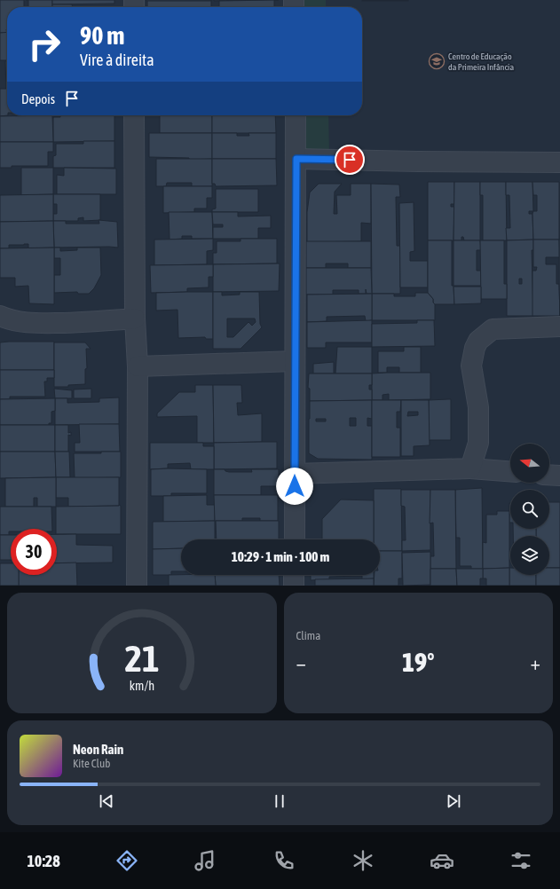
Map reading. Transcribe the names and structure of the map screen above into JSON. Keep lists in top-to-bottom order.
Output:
{
  "places": {
    "school or university": ["Centro de Educação da Primeira Infância"]
  },
  "north": "left",
  "page": {
    "turn": ["90 m", "Vire à direita"],
    "then": "Depois",
    "limit": "30",
    "trip": "10:29 · 1 min · 100 m",
    "tile": "Clima",
    "heat": ["−", "19°", "+"],
    "song": ["Neon Rain", "Kite Club"],
    "tabs": "10:28",
    "gauge": ["21", "km/h"]
  }
}
